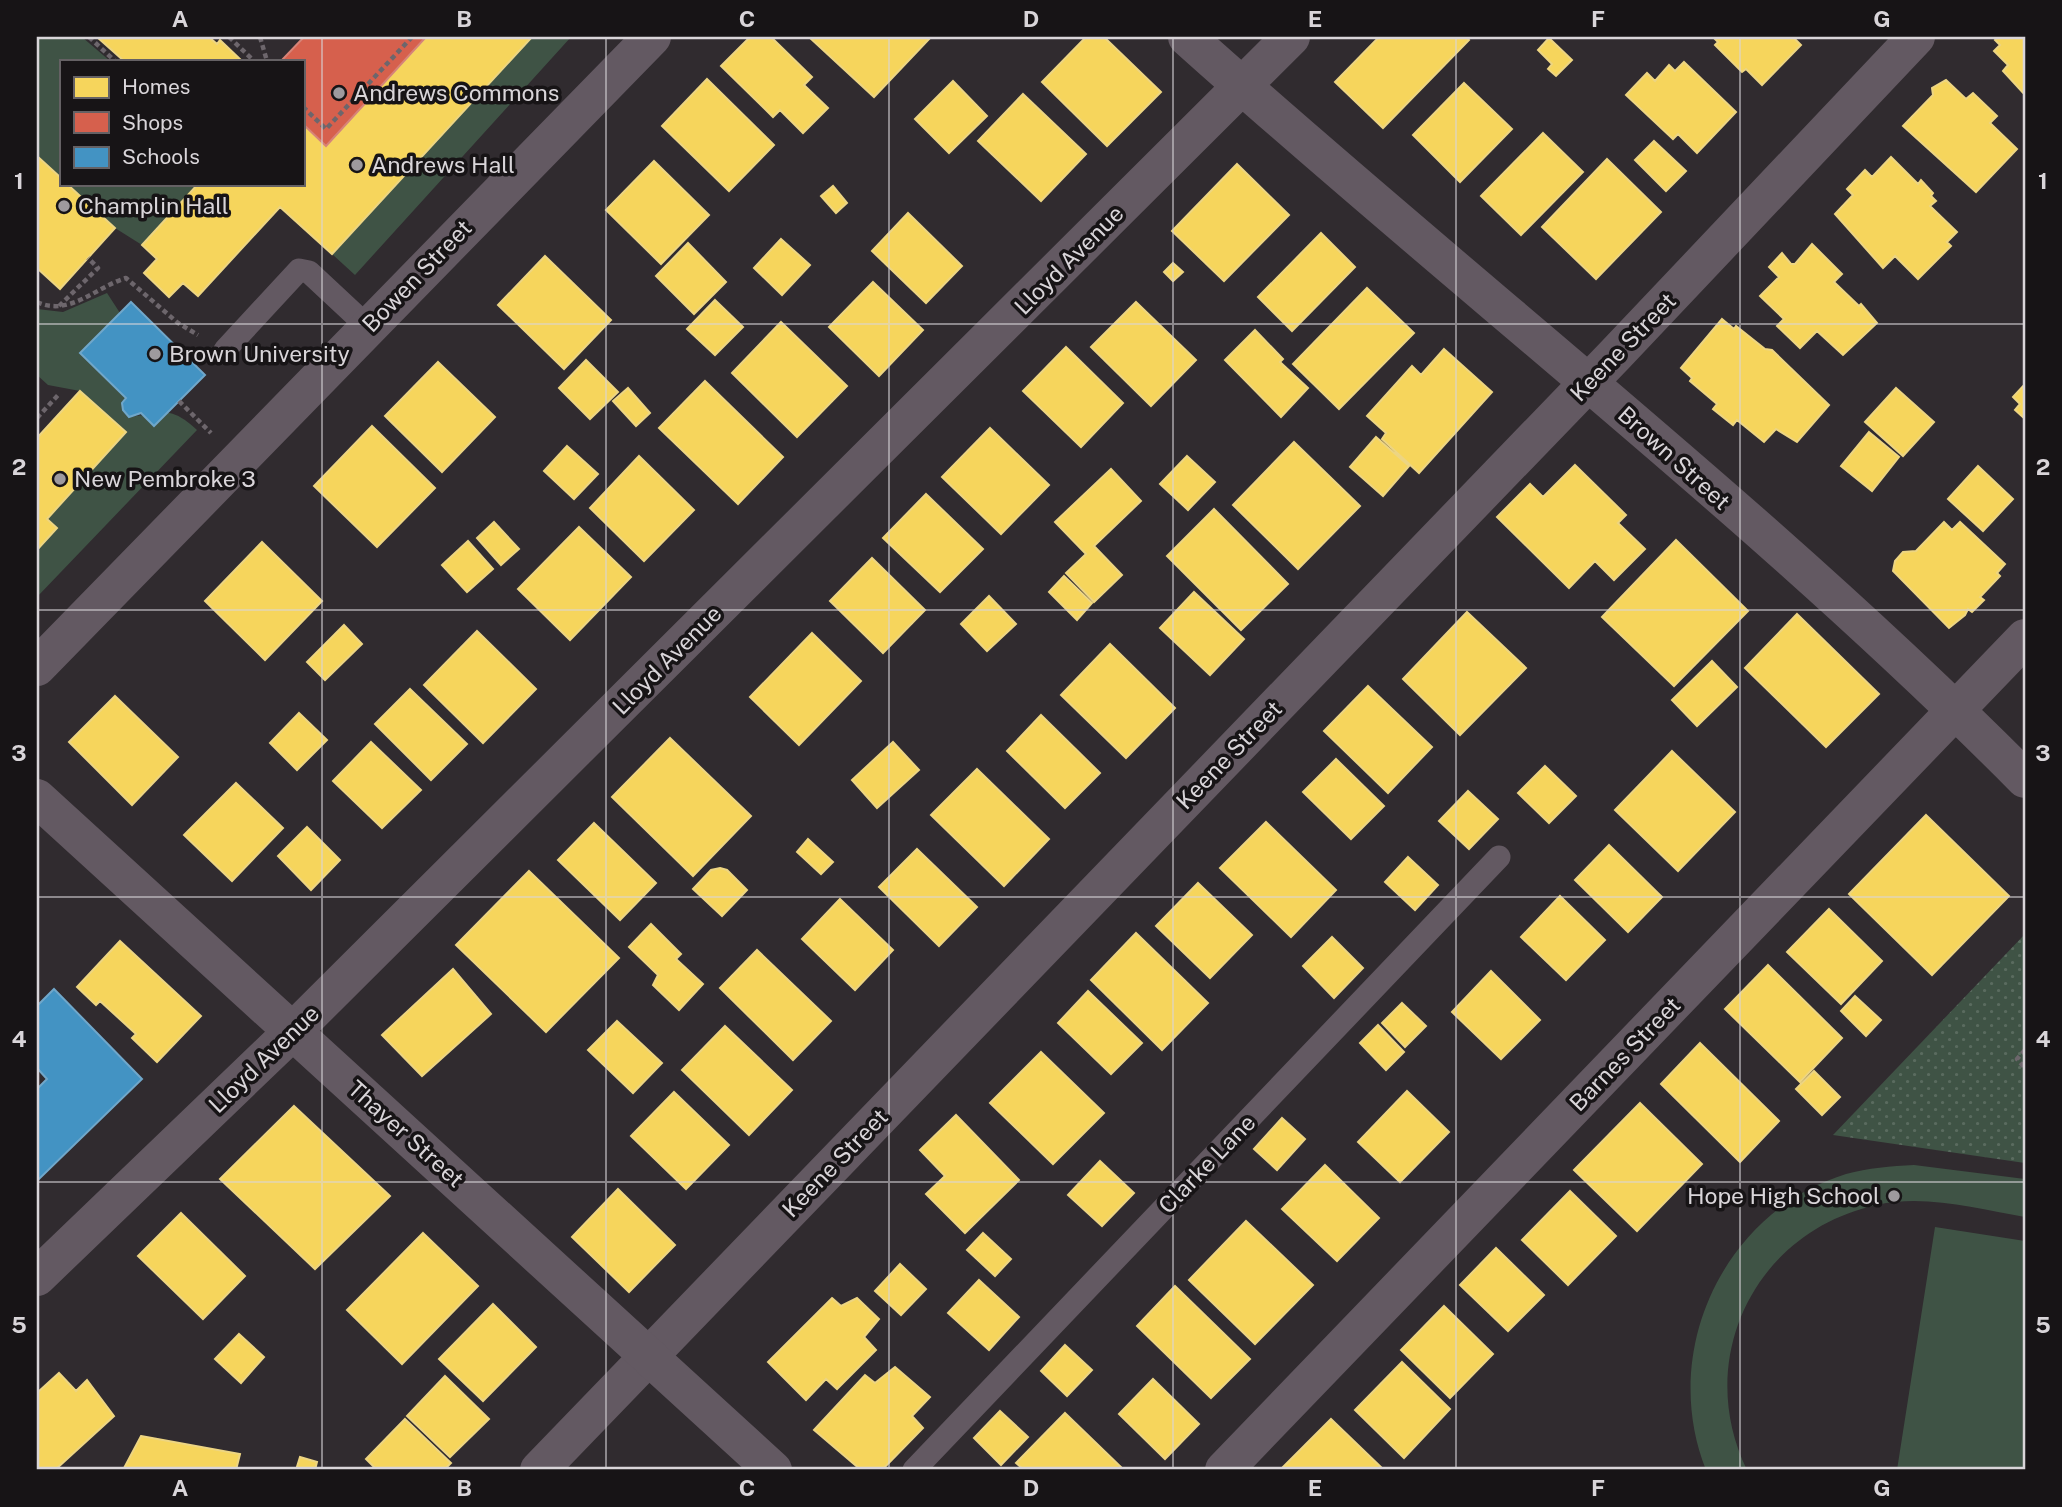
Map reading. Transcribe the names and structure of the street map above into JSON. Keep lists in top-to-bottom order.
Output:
{
  "streets": {
    "street": [
      "Lloyd Avenue",
      "Bowen Street",
      "Keene Street",
      "Brown Street",
      "Barnes Street",
      "Thayer Street"
    ],
    "lane": ["Clarke Lane"]
  },
  "crossings": [
    ["Lloyd Avenue", "Brown Street"],
    ["Lloyd Avenue", "Thayer Street"],
    ["Keene Street", "Brown Street"],
    ["Keene Street", "Thayer Street"],
    ["Brown Street", "Barnes Street"]
  ],
  "places": [
    "Andrews Commons",
    "Andrews Hall",
    "Champlin Hall",
    "Brown University",
    "New Pembroke 3",
    "Hope High School"
  ],
  "legend": ["Homes", "Shops", "Schools"],
  "grid": {
    "columns": [
      "A",
      "B",
      "C",
      "D",
      "E",
      "F",
      "G"
    ],
    "rows": [
      "1",
      "2",
      "3",
      "4",
      "5"
    ]
  }
}
